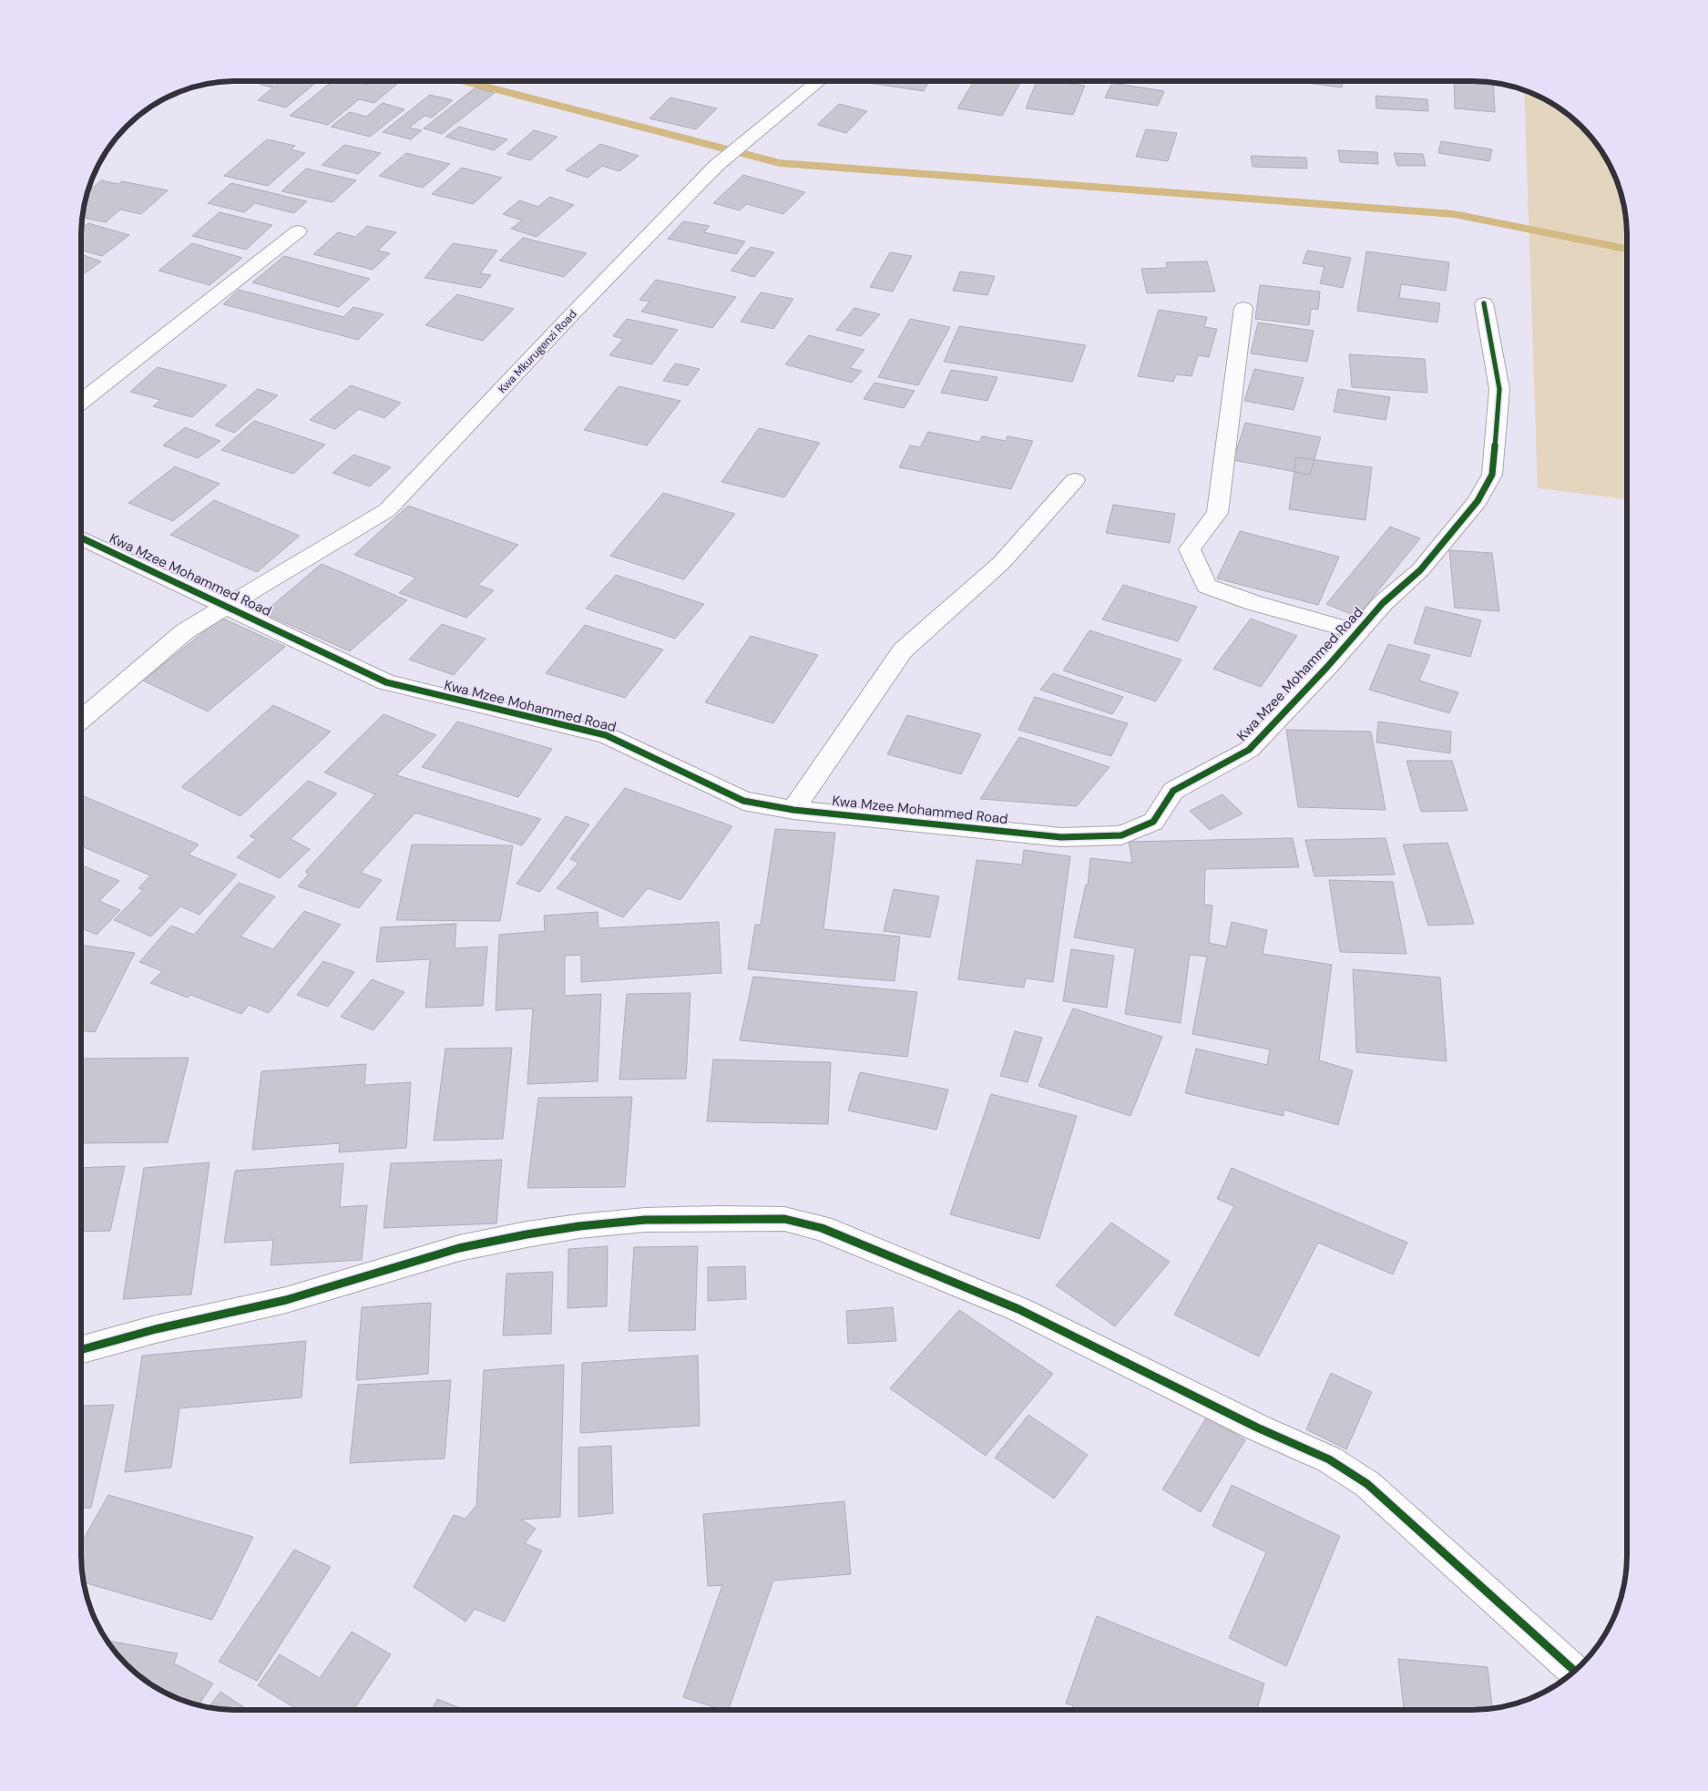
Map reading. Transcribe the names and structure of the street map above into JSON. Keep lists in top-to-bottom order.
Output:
{
  "streets": {
    "street": ["Kwa Mkurugenzi Road", "Kwa Mzee Mohammed Road"]
  },
  "crossings": [
    ["Kwa Mkurugenzi Road", "Kwa Mzee Mohammed Road"]
  ]
}
